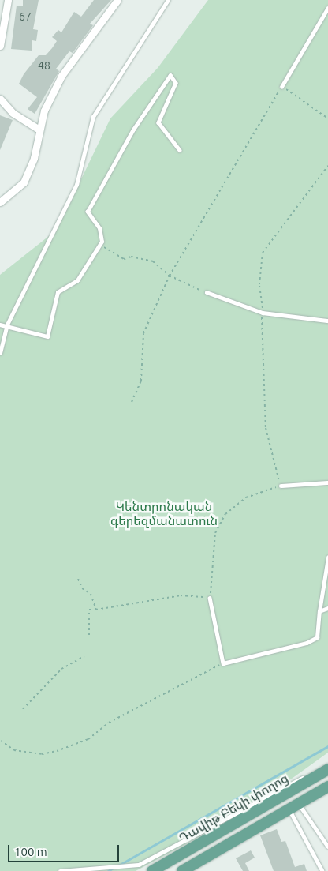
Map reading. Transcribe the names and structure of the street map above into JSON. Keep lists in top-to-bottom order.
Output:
{
  "streets": {
    "main road": ["Դավիթ Բեկի փողոց"]
  },
  "parks": ["Կենտրոնական գերեզմանատուն"],
  "house_numbers": ["67", "48"],
  "scale_bar": "100 m"
}
